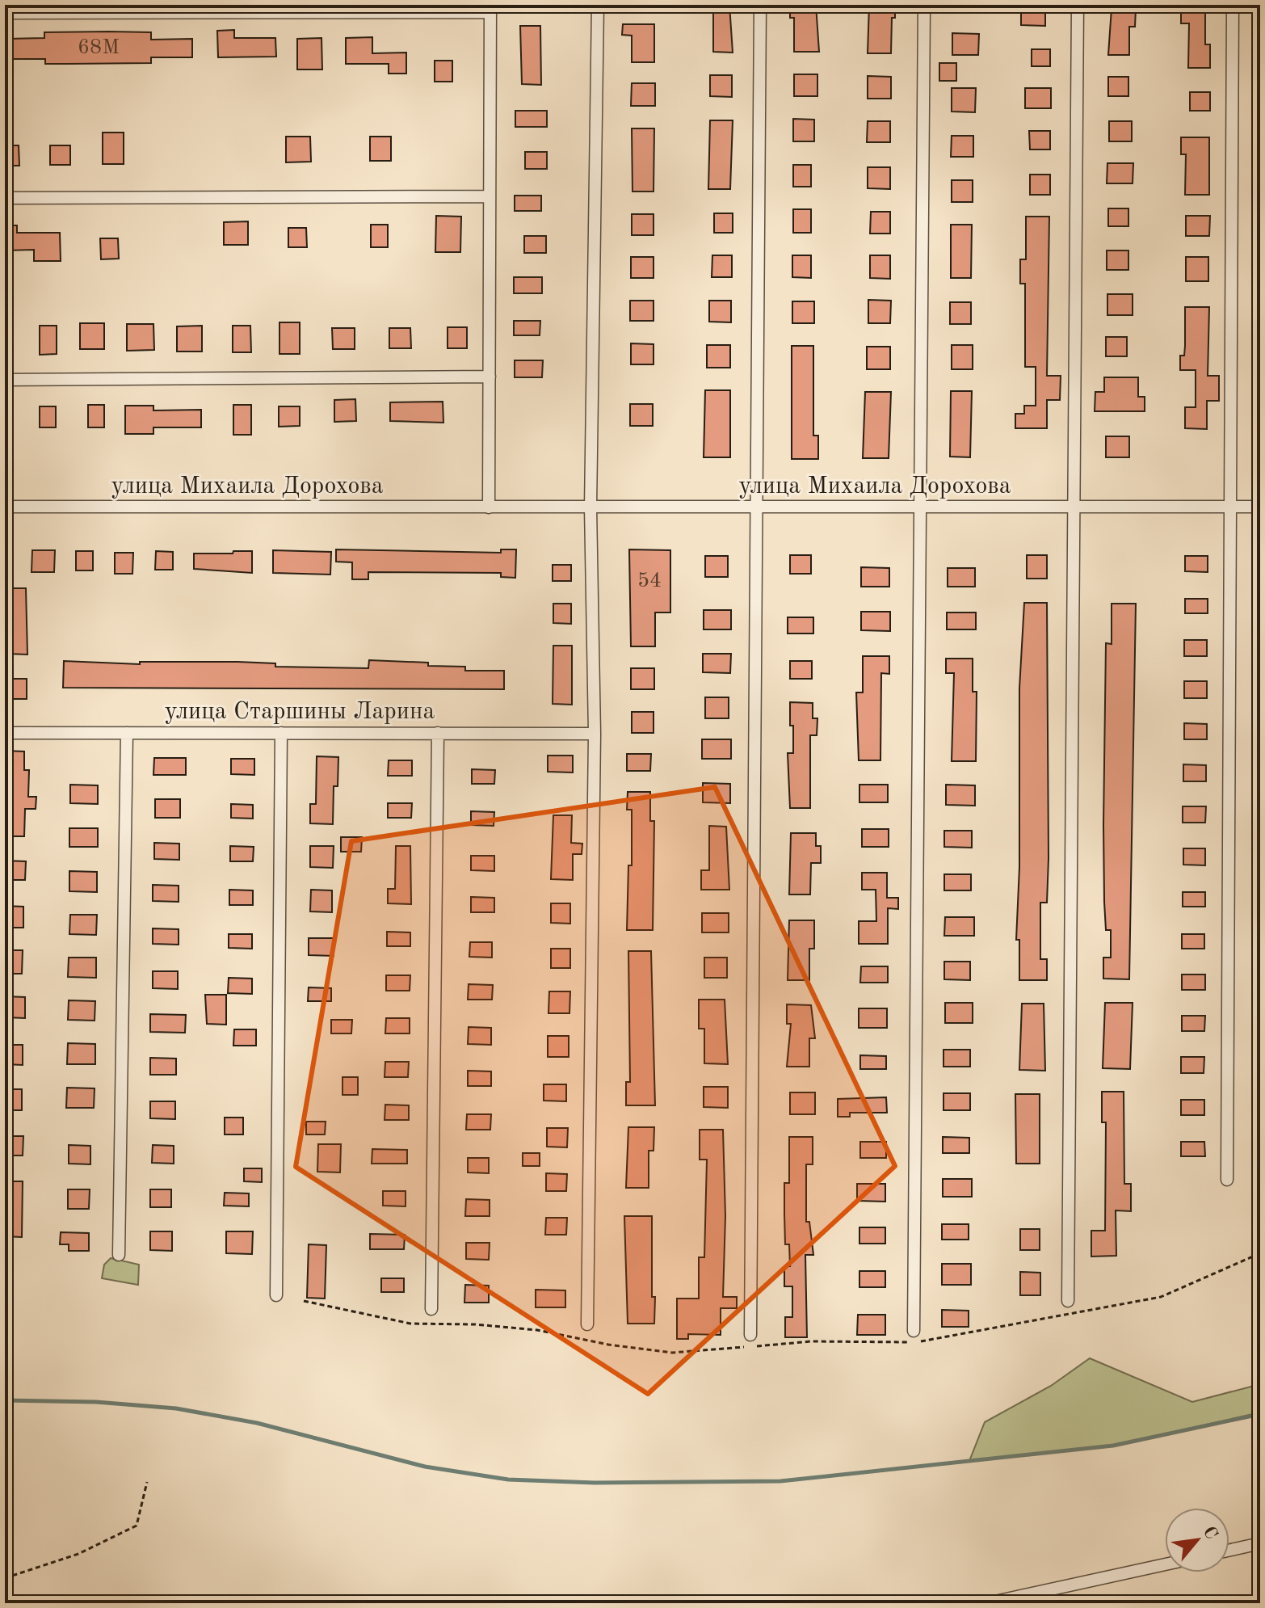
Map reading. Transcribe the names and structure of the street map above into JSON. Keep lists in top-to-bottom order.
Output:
{
  "streets": {
    "street": ["улица Михаила Дорохова", "улица Старшины Ларина"]
  },
  "house_numbers": ["68М", "54"],
  "north": "top right"
}
